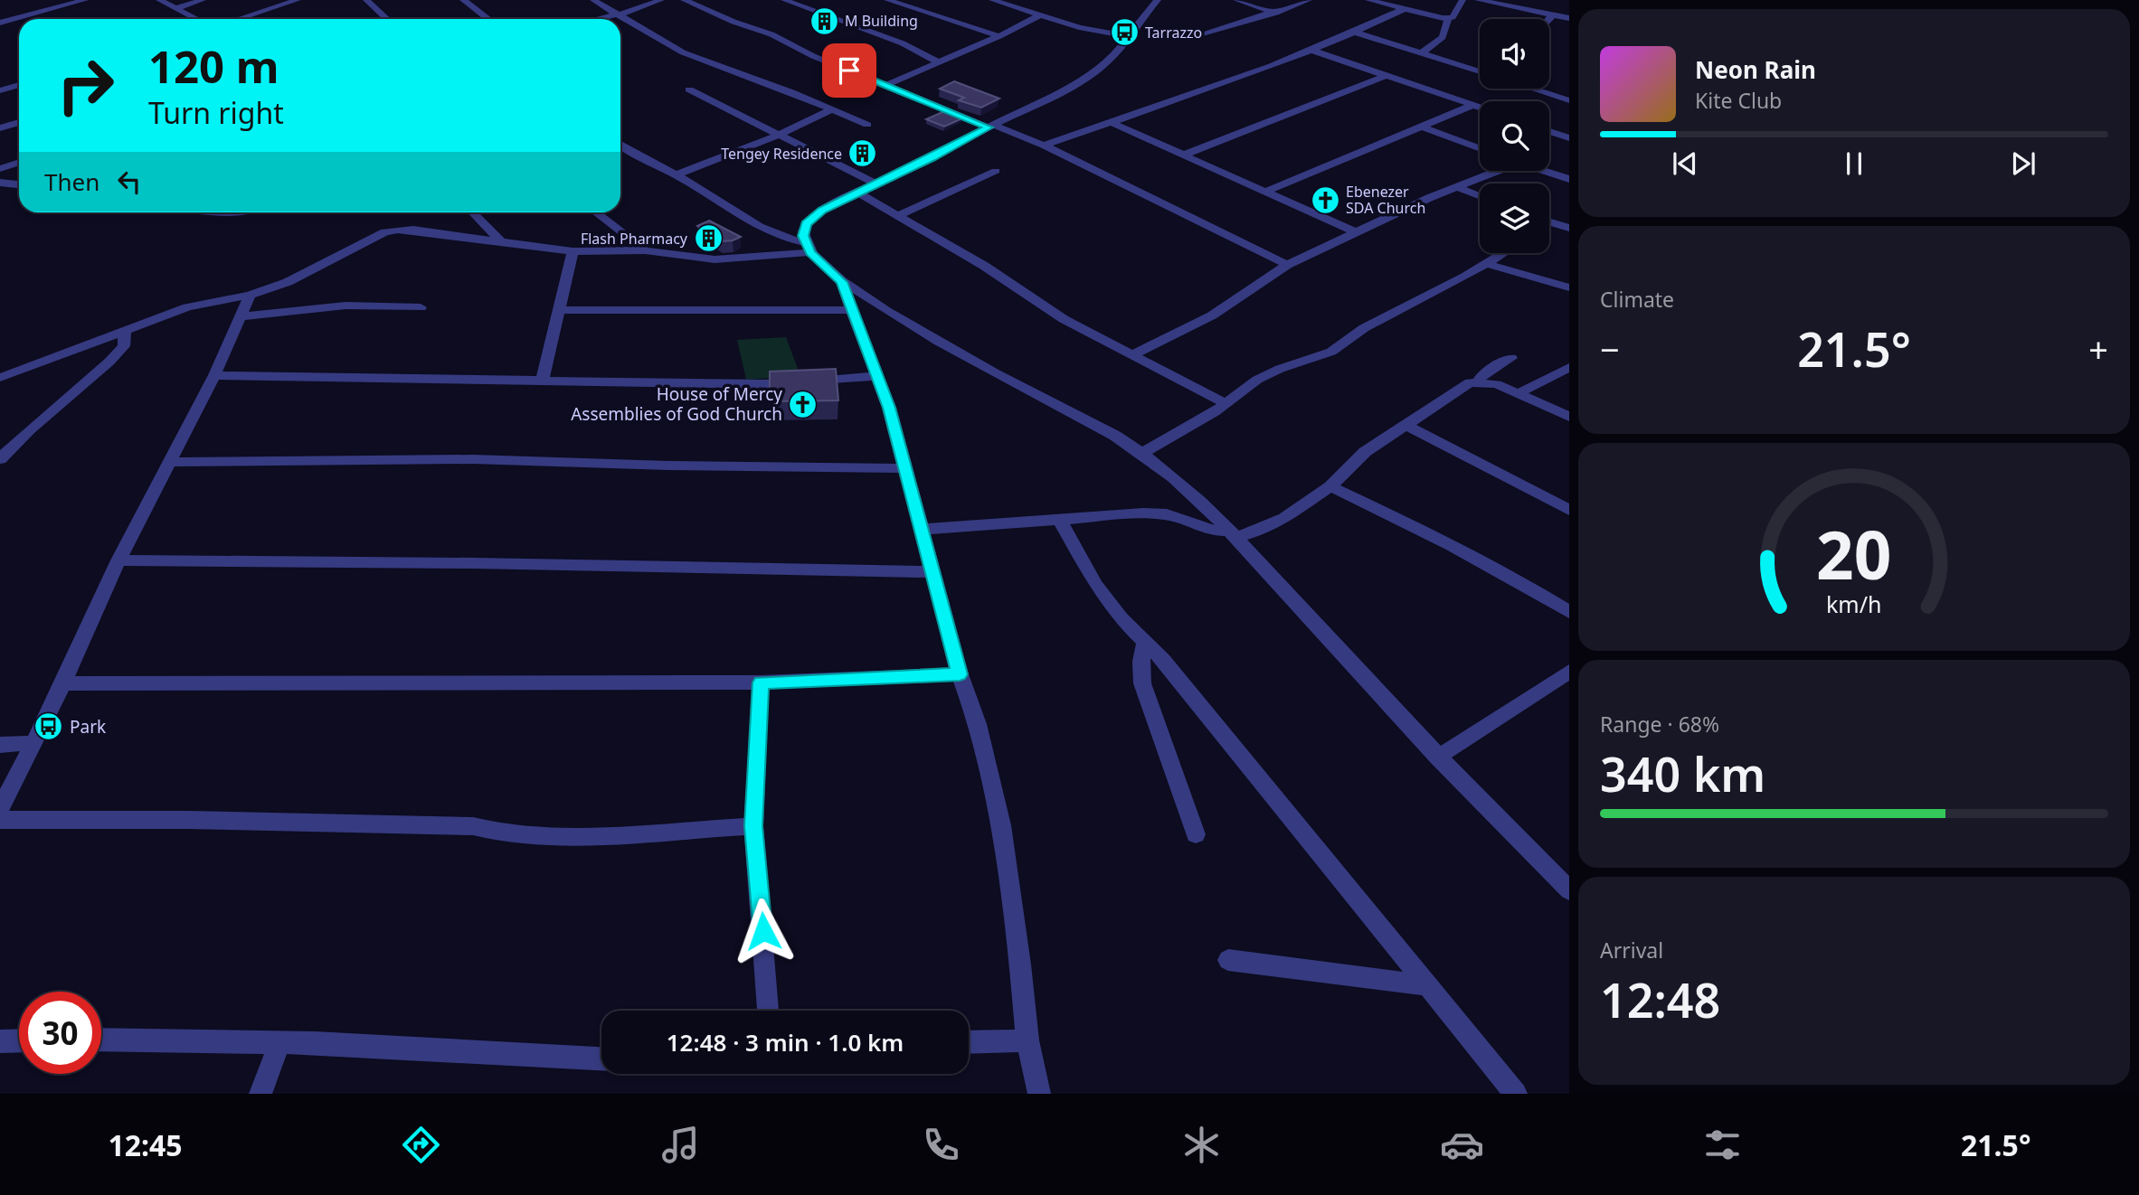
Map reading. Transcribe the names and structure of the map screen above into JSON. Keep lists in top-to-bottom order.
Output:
{
  "places": {
    "building": ["M Building", "Tengey Residence", "Flash Pharmacy"],
    "bus stop": ["Tarrazzo", "Park"],
    "church": ["Ebenezer SDA Church", "House of Mercy Assemblies of God Church"]
  },
  "page": {
    "turn": ["120 m", "Turn right"],
    "song": ["Neon Rain", "Kite Club"],
    "then": "Then",
    "tile": [
      "Climate",
      ["Range · 68%", "340 km"],
      ["Arrival", "12:48"]
    ],
    "heat": ["−", "21.5°", "+"],
    "limit": "30",
    "trip": "12:48 · 3 min · 1.0 km",
    "tabs": ["12:45", "21.5°"],
    "gauge": ["20", "km/h"]
  }
}
